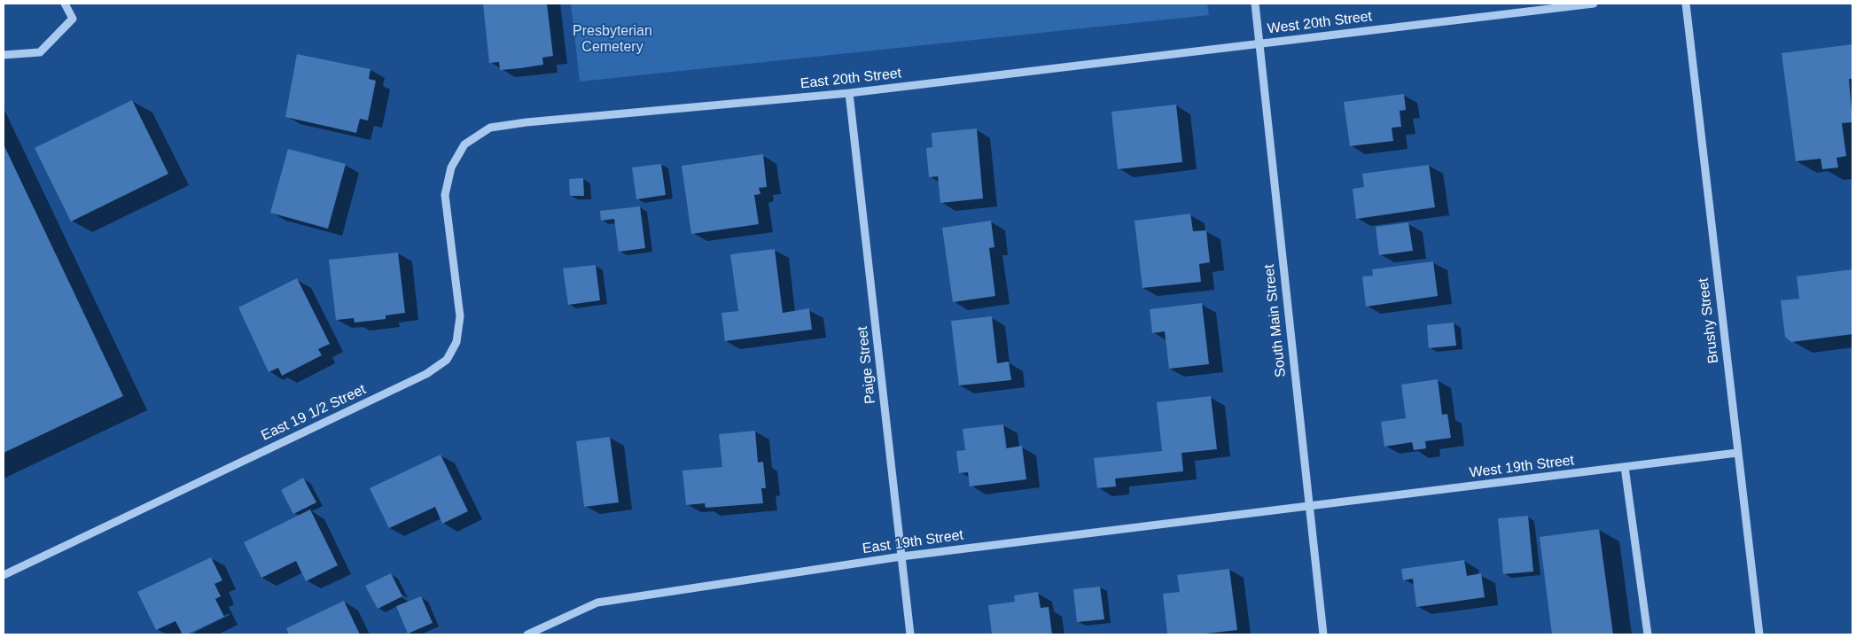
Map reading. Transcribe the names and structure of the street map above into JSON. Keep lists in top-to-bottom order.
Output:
{
  "streets": {
    "street": [
      "West 20th Street",
      "East 20th Street",
      "South Main Street",
      "Brushy Street",
      "Paige Street",
      "East 19 1/2 Street",
      "West 19th Street",
      "East 19th Street"
    ]
  },
  "crossings": [
    ["West 20th Street", "East 20th Street"],
    ["West 20th Street", "South Main Street"],
    ["East 20th Street", "South Main Street"],
    ["East 20th Street", "Paige Street"],
    ["East 20th Street", "East 19 1/2 Street"],
    ["South Main Street", "West 19th Street"],
    ["South Main Street", "East 19th Street"],
    ["Brushy Street", "West 19th Street"],
    ["Paige Street", "East 19th Street"],
    ["West 19th Street", "East 19th Street"]
  ],
  "parks": ["Presbyterian Cemetery"]
}
